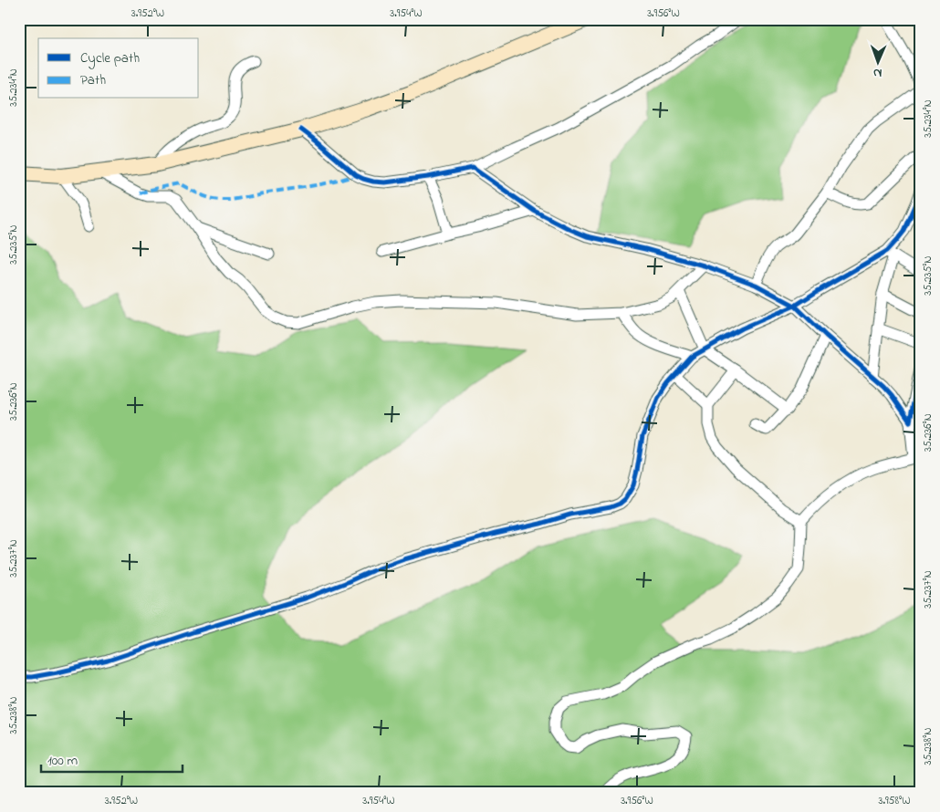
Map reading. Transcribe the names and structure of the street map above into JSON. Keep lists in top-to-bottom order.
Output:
{
  "legend": ["Cycle path", "Path"],
  "scale_bar": "100 m",
  "north": "bottom",
  "coordinates": [
    "3.952°W",
    "3.954°W",
    "3.956°W",
    "35.234°N",
    "35.235°N",
    "35.236°N",
    "35.237°N",
    "35.238°N",
    "3.958°W"
  ]
}
